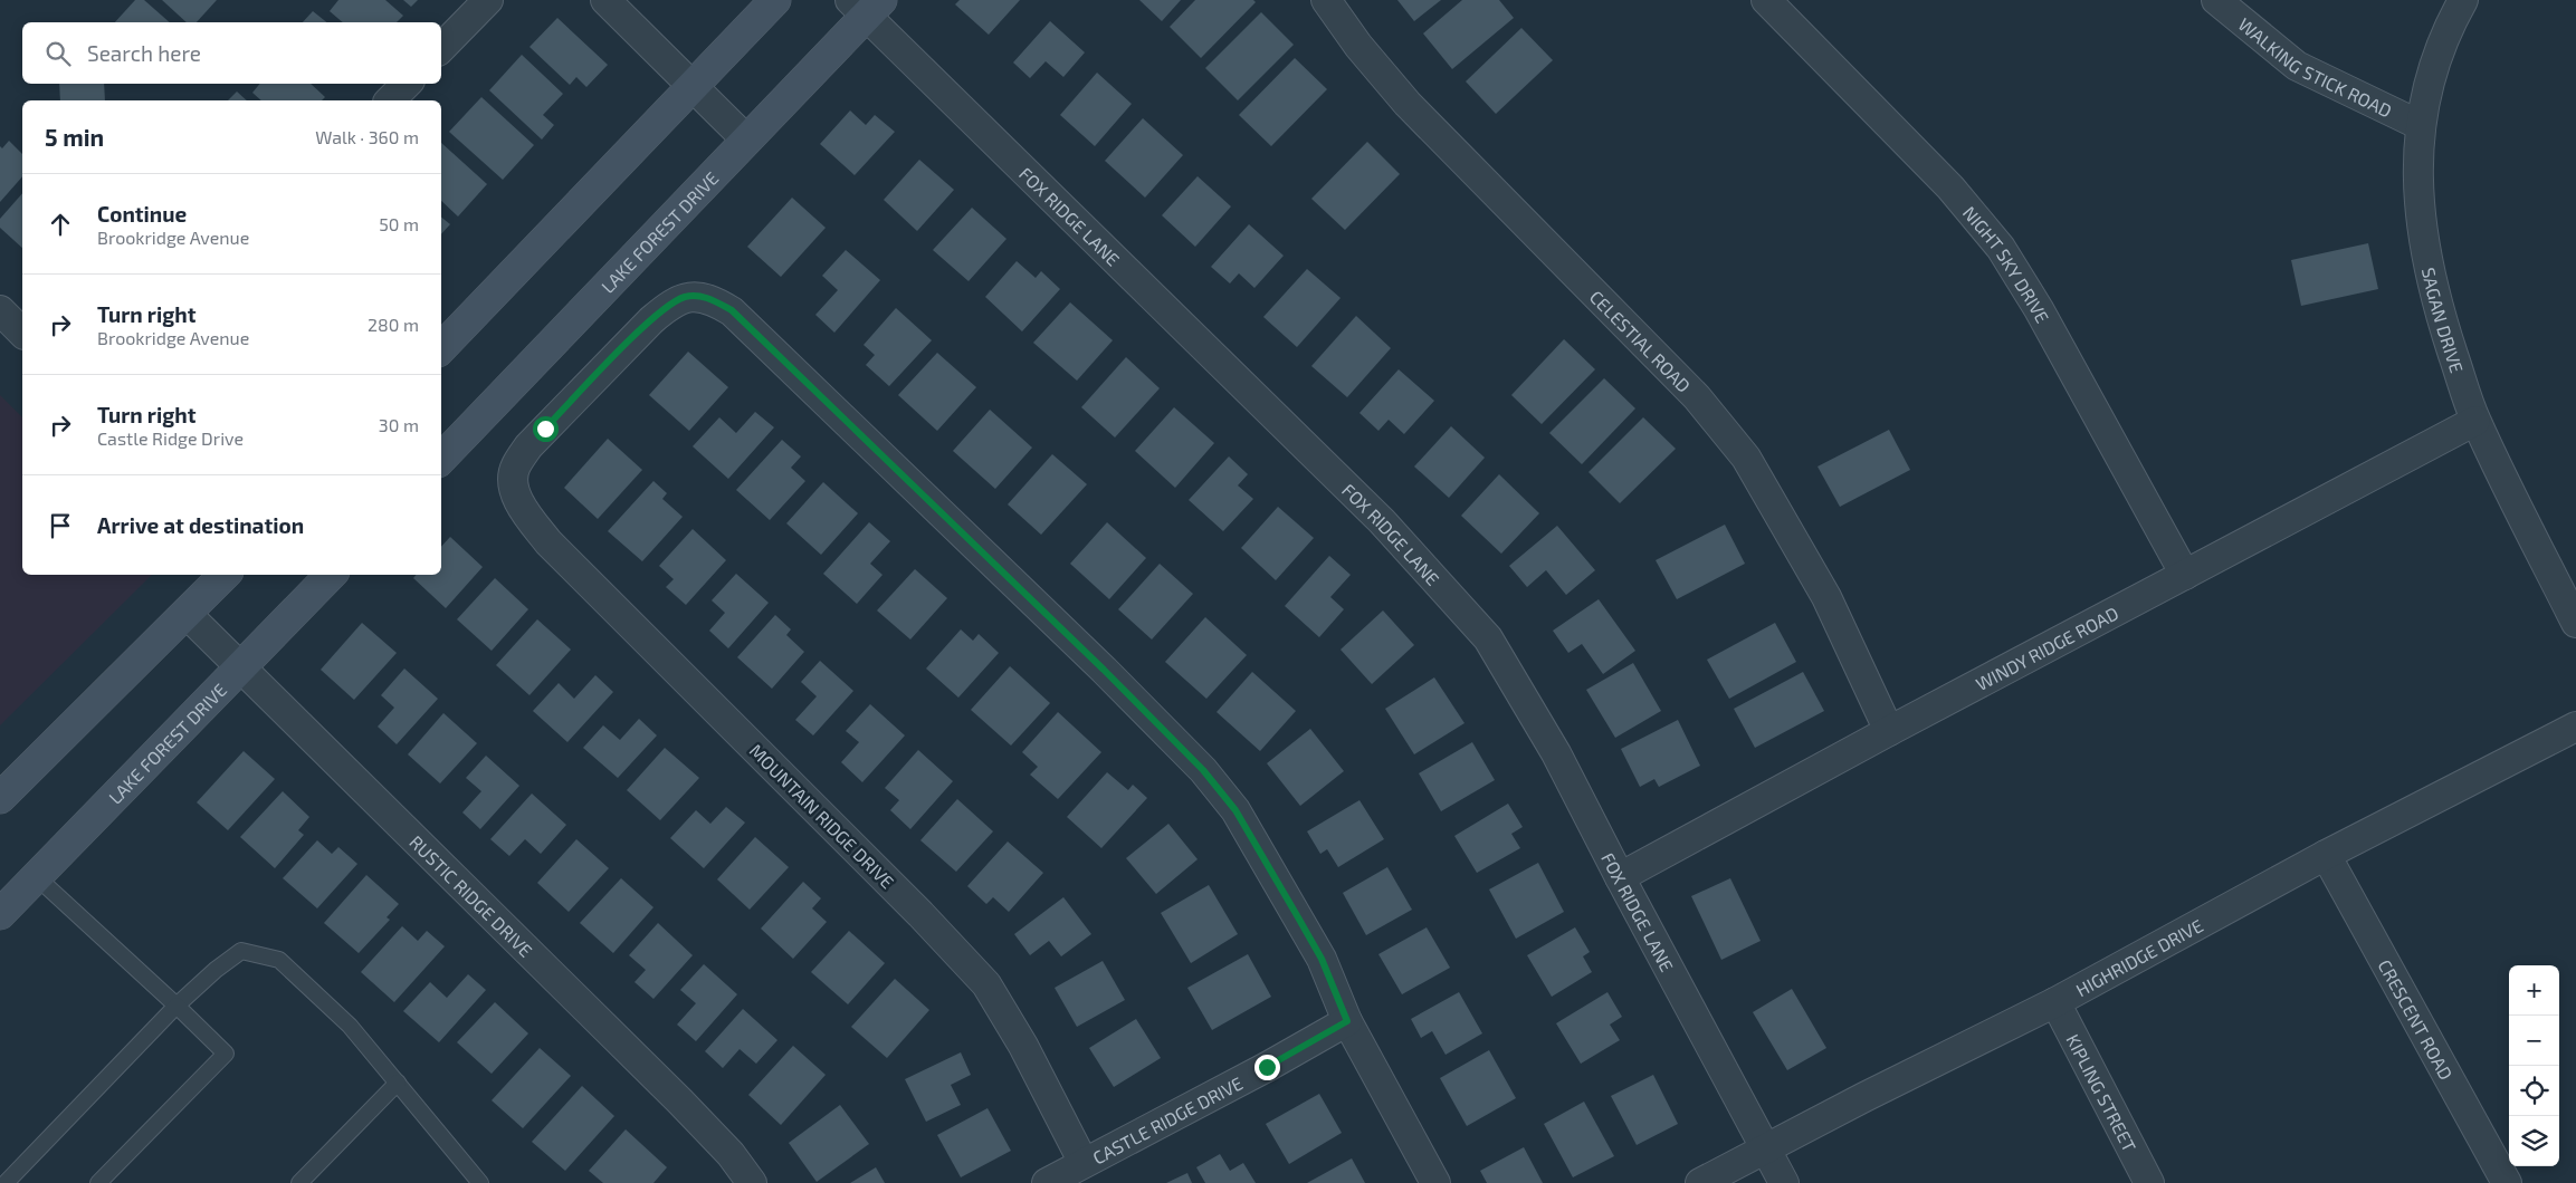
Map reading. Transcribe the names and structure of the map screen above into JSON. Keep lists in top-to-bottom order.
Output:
{
  "streets": {
    "main road": ["LAKE FOREST DRIVE"],
    "street": [
      "WALKING STICK ROAD",
      "FOX RIDGE LANE",
      "NIGHT SKY DRIVE",
      "SAGAN DRIVE",
      "CELESTIAL ROAD",
      "WINDY RIDGE ROAD",
      "MOUNTAIN RIDGE DRIVE",
      "RUSTIC RIDGE DRIVE",
      "HIGHRIDGE DRIVE",
      "CRESCENT ROAD",
      "KIPLING STREET",
      "CASTLE RIDGE DRIVE"
    ]
  },
  "crossings": [
    ["WALKING STICK ROAD", "SAGAN DRIVE"],
    ["FOX RIDGE LANE", "LAKE FOREST DRIVE"],
    ["FOX RIDGE LANE", "WINDY RIDGE ROAD"],
    ["FOX RIDGE LANE", "HIGHRIDGE DRIVE"],
    ["LAKE FOREST DRIVE", "RUSTIC RIDGE DRIVE"],
    ["NIGHT SKY DRIVE", "WINDY RIDGE ROAD"],
    ["SAGAN DRIVE", "WINDY RIDGE ROAD"],
    ["CELESTIAL ROAD", "WINDY RIDGE ROAD"],
    ["MOUNTAIN RIDGE DRIVE", "CASTLE RIDGE DRIVE"],
    ["HIGHRIDGE DRIVE", "CRESCENT ROAD"],
    ["HIGHRIDGE DRIVE", "KIPLING STREET"]
  ],
  "page": {
    "search": "Search here",
    "heading": ["5 min", "Walk · 360 m"],
    "list": [
      ["Continue", "Brookridge Avenue", "50 m"],
      ["Turn right", "Brookridge Avenue", "280 m"],
      ["Turn right", "Castle Ridge Drive", "30 m"],
      "Arrive at destination"
    ],
    "map_buttons": ["+", "−"]
  }
}
